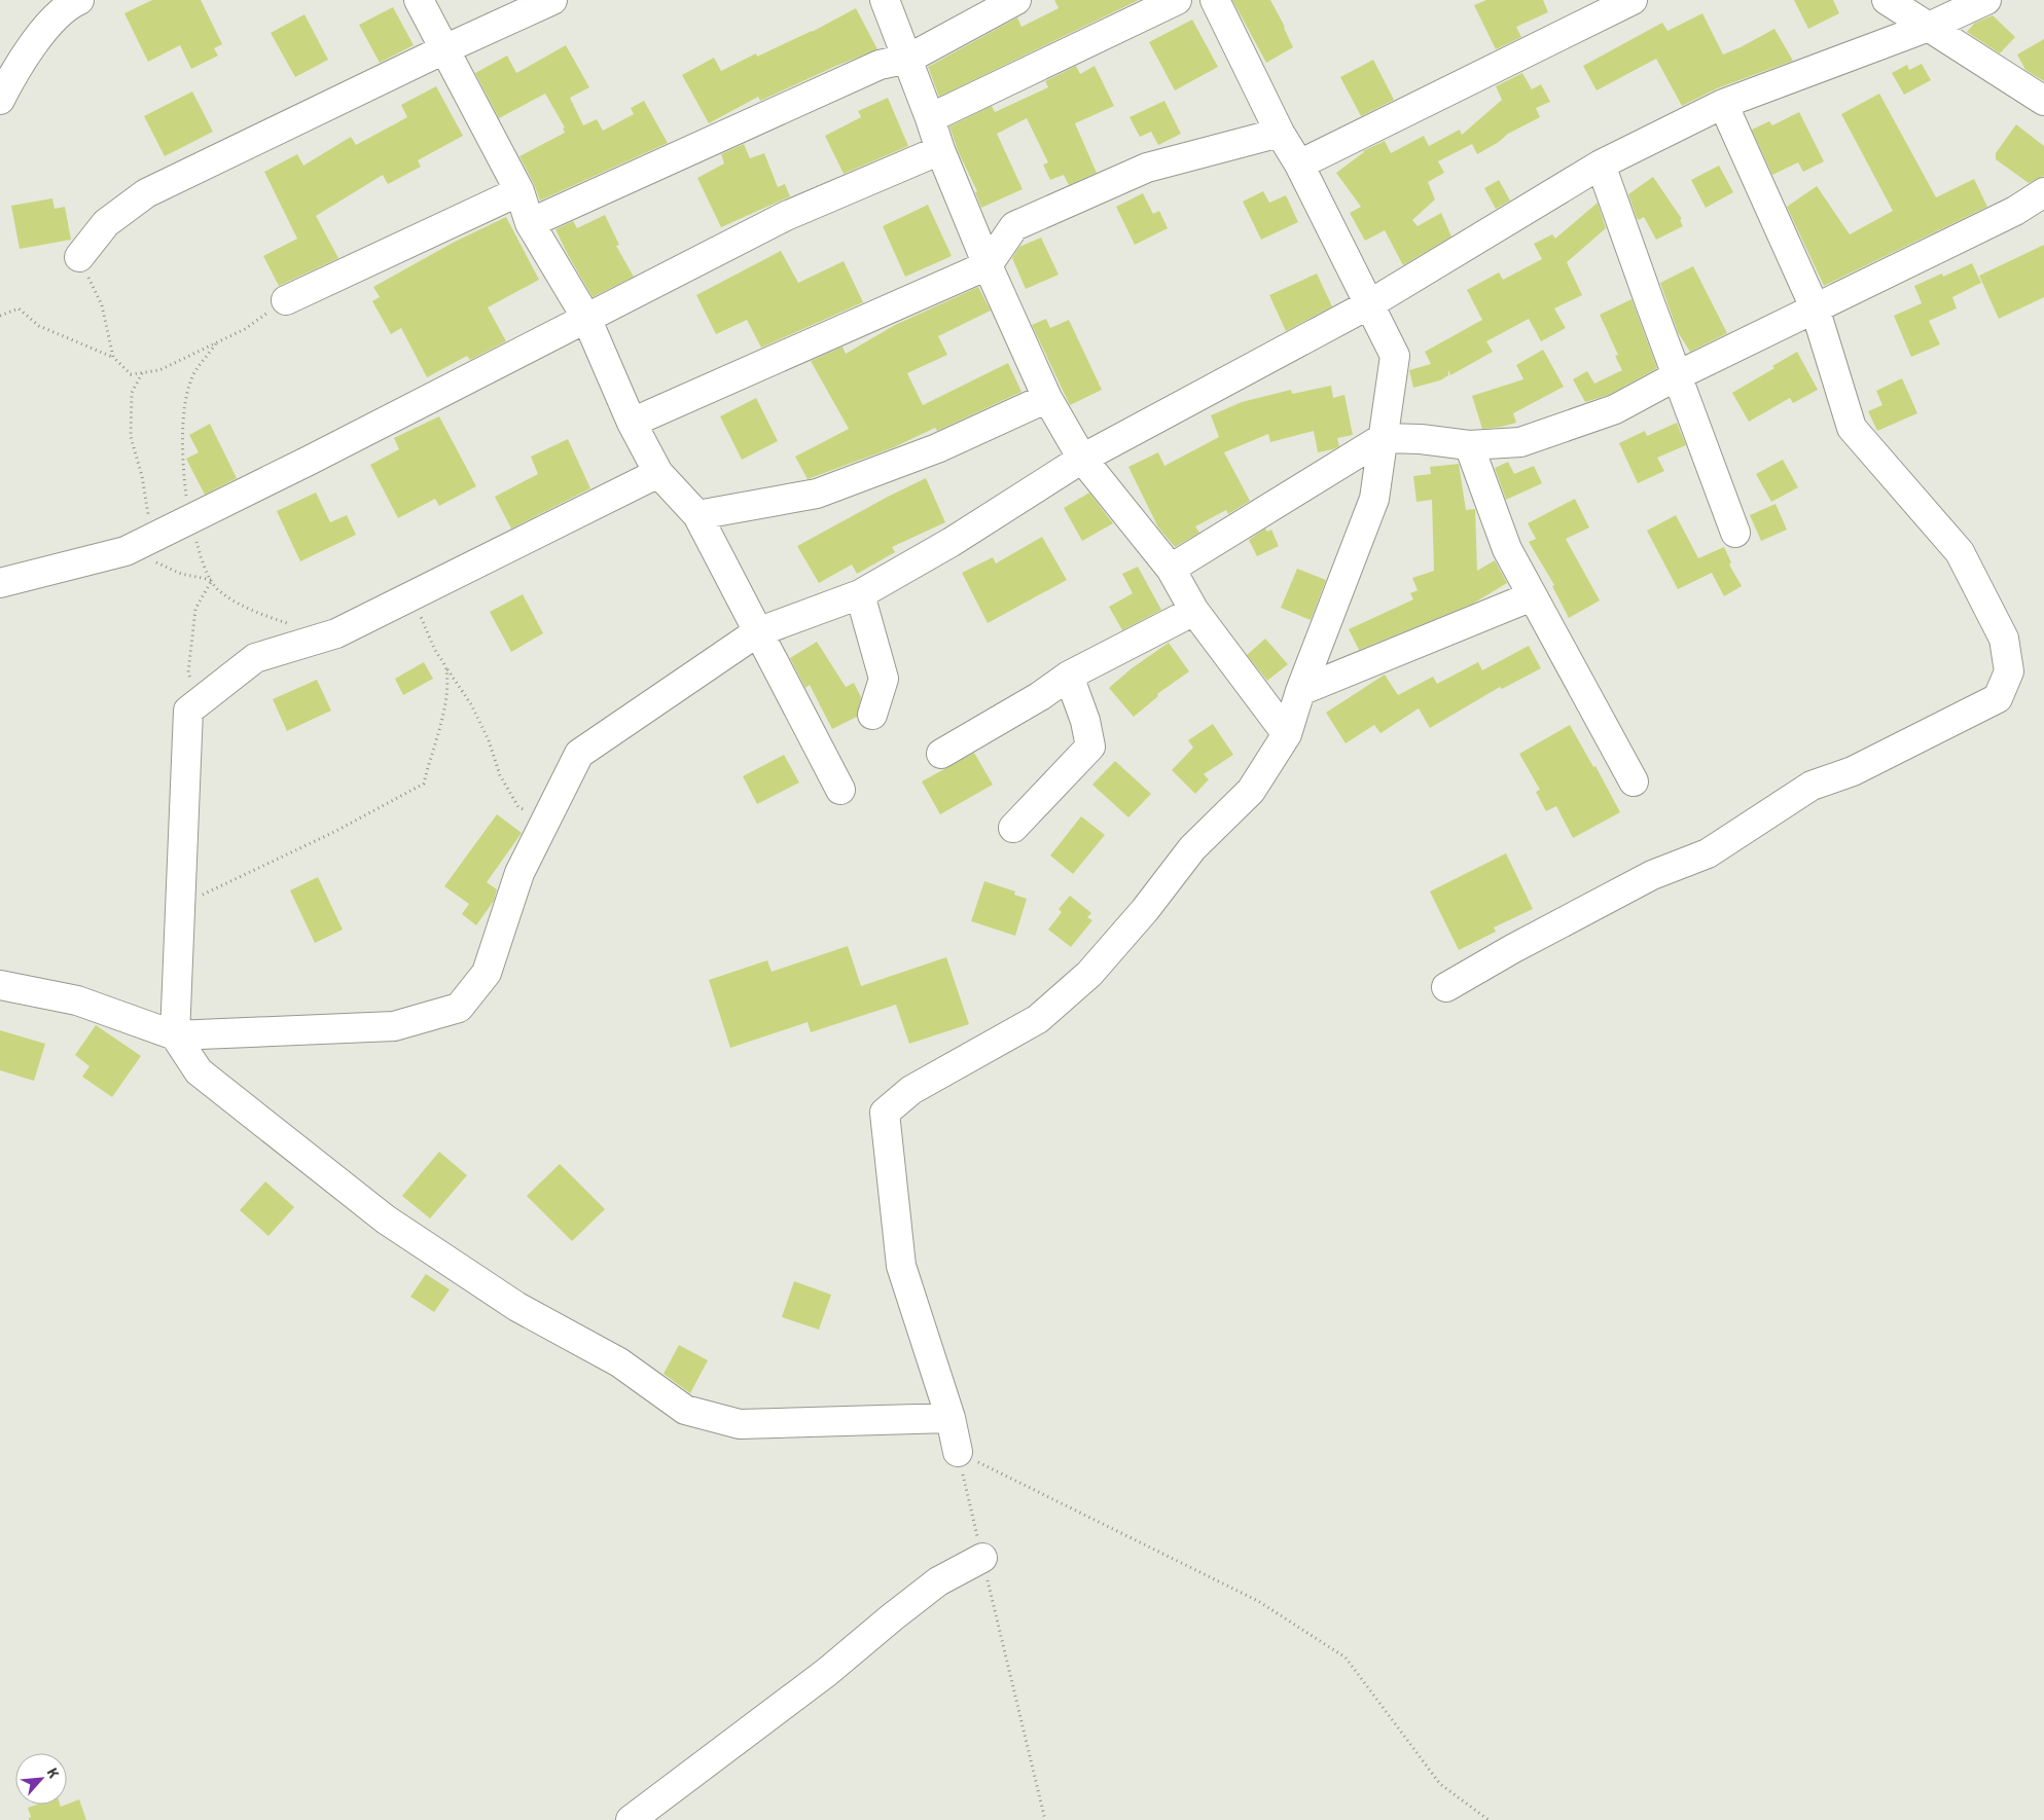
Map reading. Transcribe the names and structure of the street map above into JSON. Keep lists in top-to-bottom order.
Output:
{
  "north": "top right"
}
